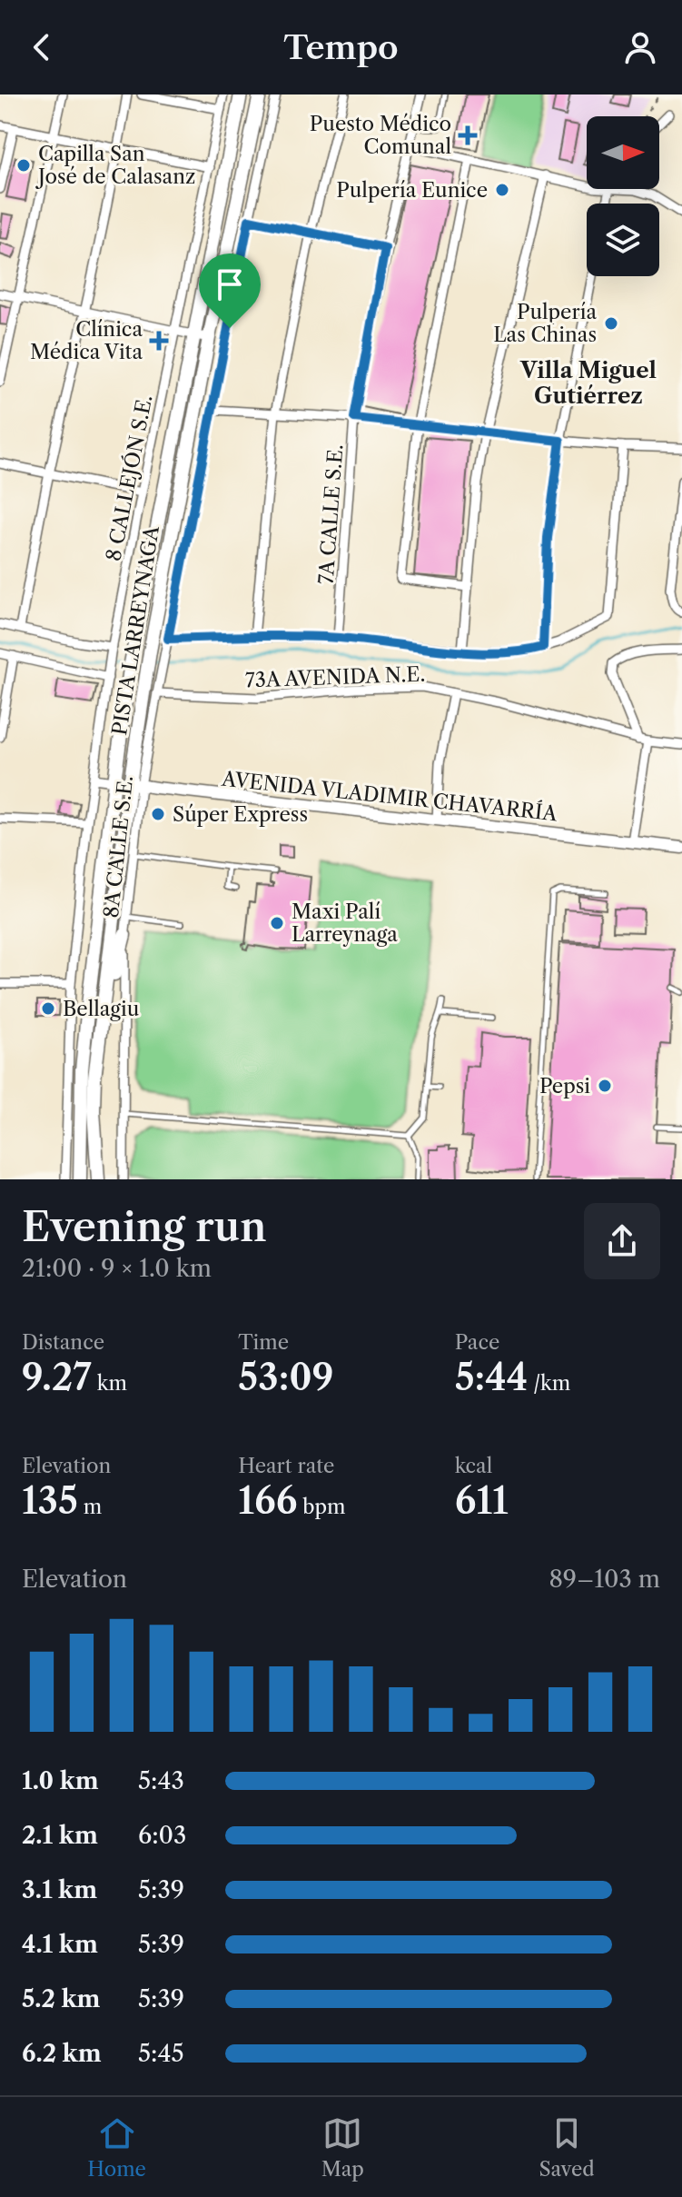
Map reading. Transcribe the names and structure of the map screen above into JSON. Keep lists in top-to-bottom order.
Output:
{
  "streets": {
    "main road": ["PISTA LARREYNAGA"],
    "street": [
      "8 CALLEJÓN S.E.",
      "7A CALLE S.E.",
      "73A AVENIDA N.E.",
      "AVENIDA VLADIMIR CHAVARRÍA",
      "8A CALLE S.E."
    ]
  },
  "crossings": [
    ["PISTA LARREYNAGA", "AVENIDA VLADIMIR CHAVARRÍA"],
    ["PISTA LARREYNAGA", "8A CALLE S.E."],
    ["73A AVENIDA N.E.", "8A CALLE S.E."],
    ["AVENIDA VLADIMIR CHAVARRÍA", "8A CALLE S.E."]
  ],
  "districts": ["Villa Miguel Gutiérrez"],
  "places": {
    "health": ["Puesto Médico Comunal", "Clínica Médica Vita"],
    "other": [
      "Capilla San José de Calasanz",
      "Pulpería Eunice",
      "Pulpería Las Chinas",
      "Súper Express",
      "Maxi Palí Larreynaga",
      "Bellagiu",
      "Pepsi"
    ]
  },
  "north": "right",
  "page": {
    "header": "Tempo",
    "heading": ["Evening run", "21:00 · 9 × 1.0 km"],
    "stats": [
      ["Distance", "9.27 km"],
      ["Time", "53:09"],
      ["Pace", "5:44 /km"],
      ["Elevation", "135 m"],
      ["Heart rate", "166 bpm"],
      ["kcal", "611"]
    ],
    "chart": ["Elevation", "89–103 m"],
    "list": [
      {
        "name": "1.0 km",
        "note": "5:43"
      },
      {
        "name": "2.1 km",
        "note": "6:03"
      },
      {
        "name": "3.1 km",
        "note": "5:39"
      },
      {
        "name": "4.1 km",
        "note": "5:39"
      },
      {
        "name": "5.2 km",
        "note": "5:39"
      },
      {
        "name": "6.2 km",
        "note": "5:45"
      }
    ],
    "tabs": ["Home", "Map", "Saved"]
  }
}
